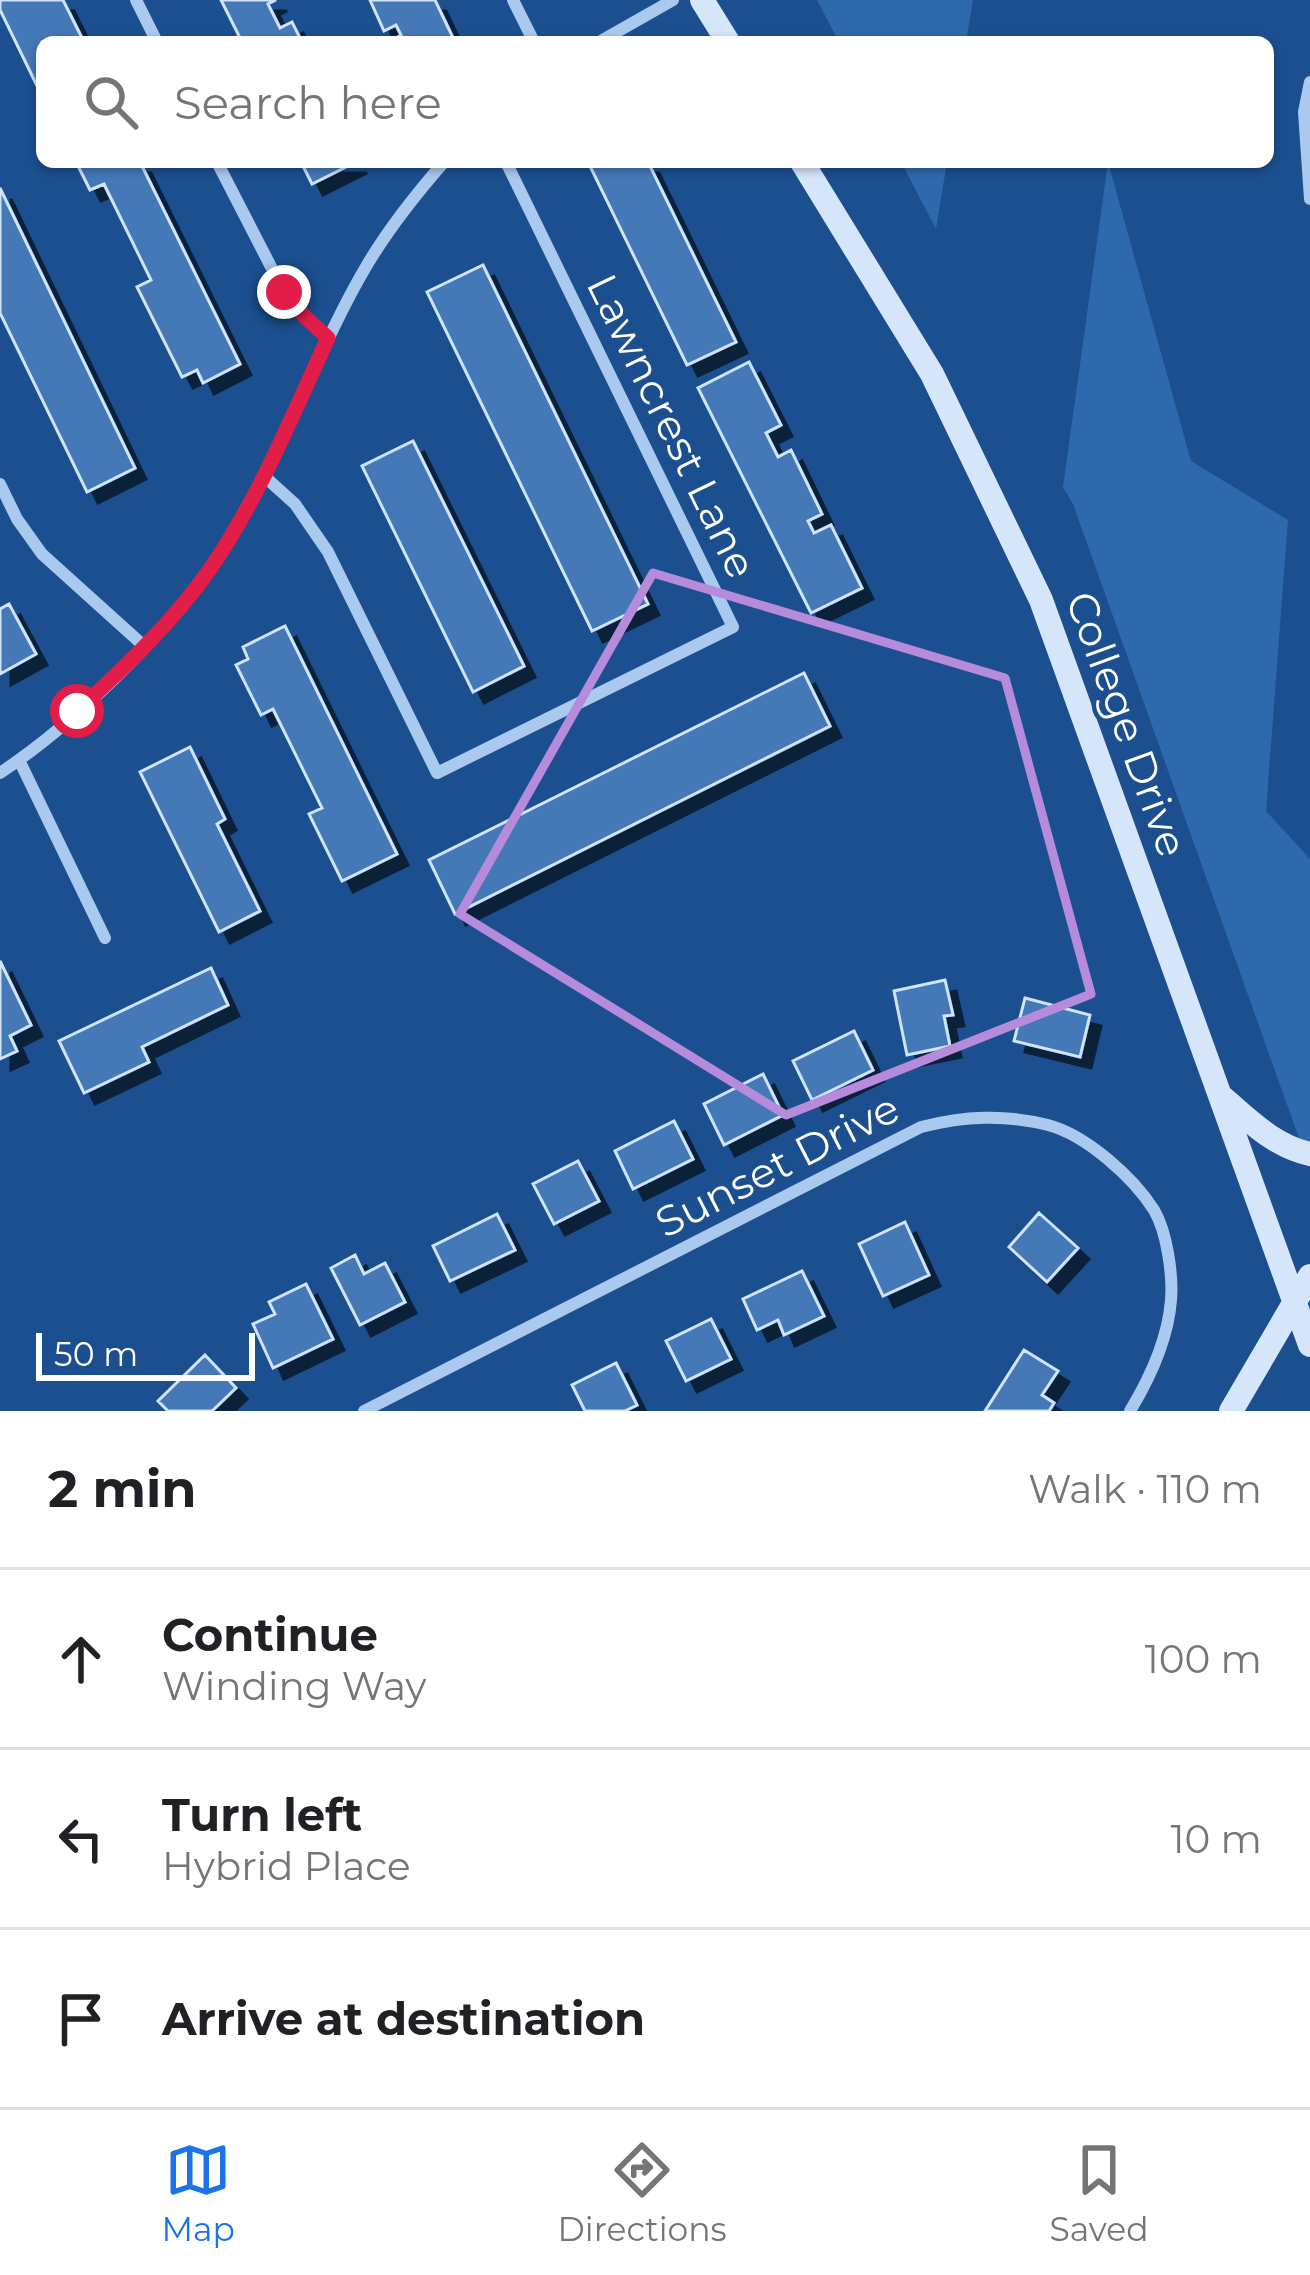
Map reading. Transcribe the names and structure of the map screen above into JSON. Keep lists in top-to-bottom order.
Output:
{
  "streets": {
    "main road": ["College Drive"],
    "street": ["Lawncrest Lane", "Sunset Drive"]
  },
  "scale_bar": "50 m",
  "page": {
    "search": "Search here",
    "scale": "50 m",
    "heading": ["2 min", "Walk · 110 m"],
    "list": [
      ["Continue", "Winding Way", "100 m"],
      ["Turn left", "Hybrid Place", "10 m"],
      "Arrive at destination"
    ],
    "nav": ["Map", "Directions", "Saved"]
  }
}
